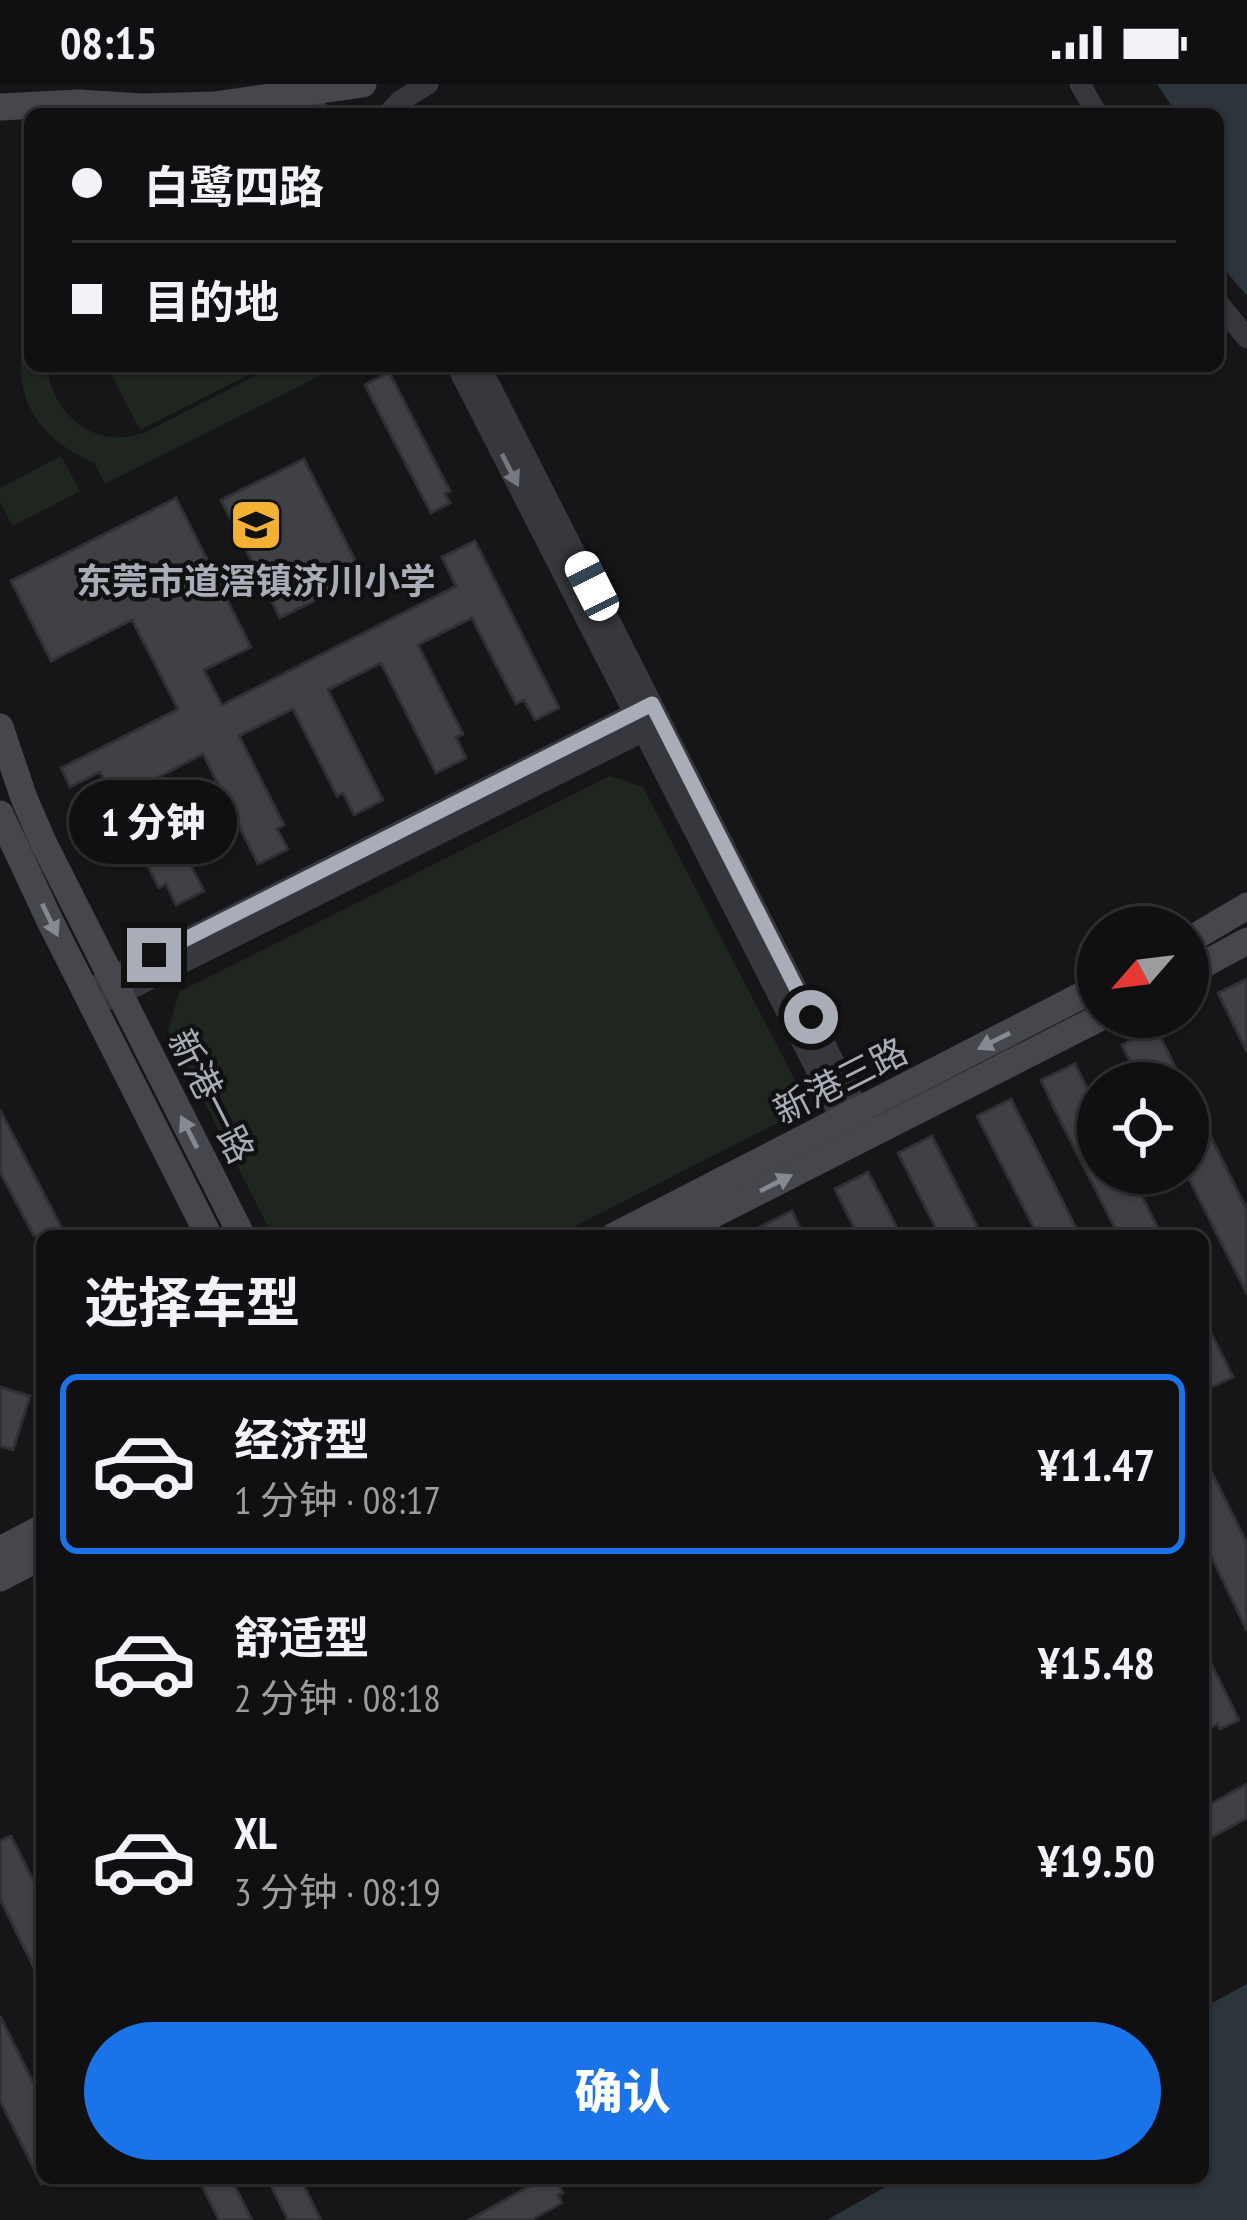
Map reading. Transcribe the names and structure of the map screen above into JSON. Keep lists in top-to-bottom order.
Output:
{
  "streets": {
    "street": ["新港三路", "新港一路"]
  },
  "places": {
    "school or university": ["东莞市道滘镇济川小学"]
  },
  "north": "bottom left",
  "page": {
    "status": "08:15",
    "banner": ["白鹭四路", "目的地"],
    "bubble": "1 分钟",
    "heading": "选择车型",
    "list": [
      {
        "name": "经济型",
        "note": "1 分钟 · 08:17",
        "value": "¥11.47"
      },
      {
        "name": "舒适型",
        "note": "2 分钟 · 08:18",
        "value": "¥15.48"
      },
      {
        "name": "XL",
        "note": "3 分钟 · 08:19",
        "value": "¥19.50"
      }
    ],
    "buttons": "确认"
  }
}
